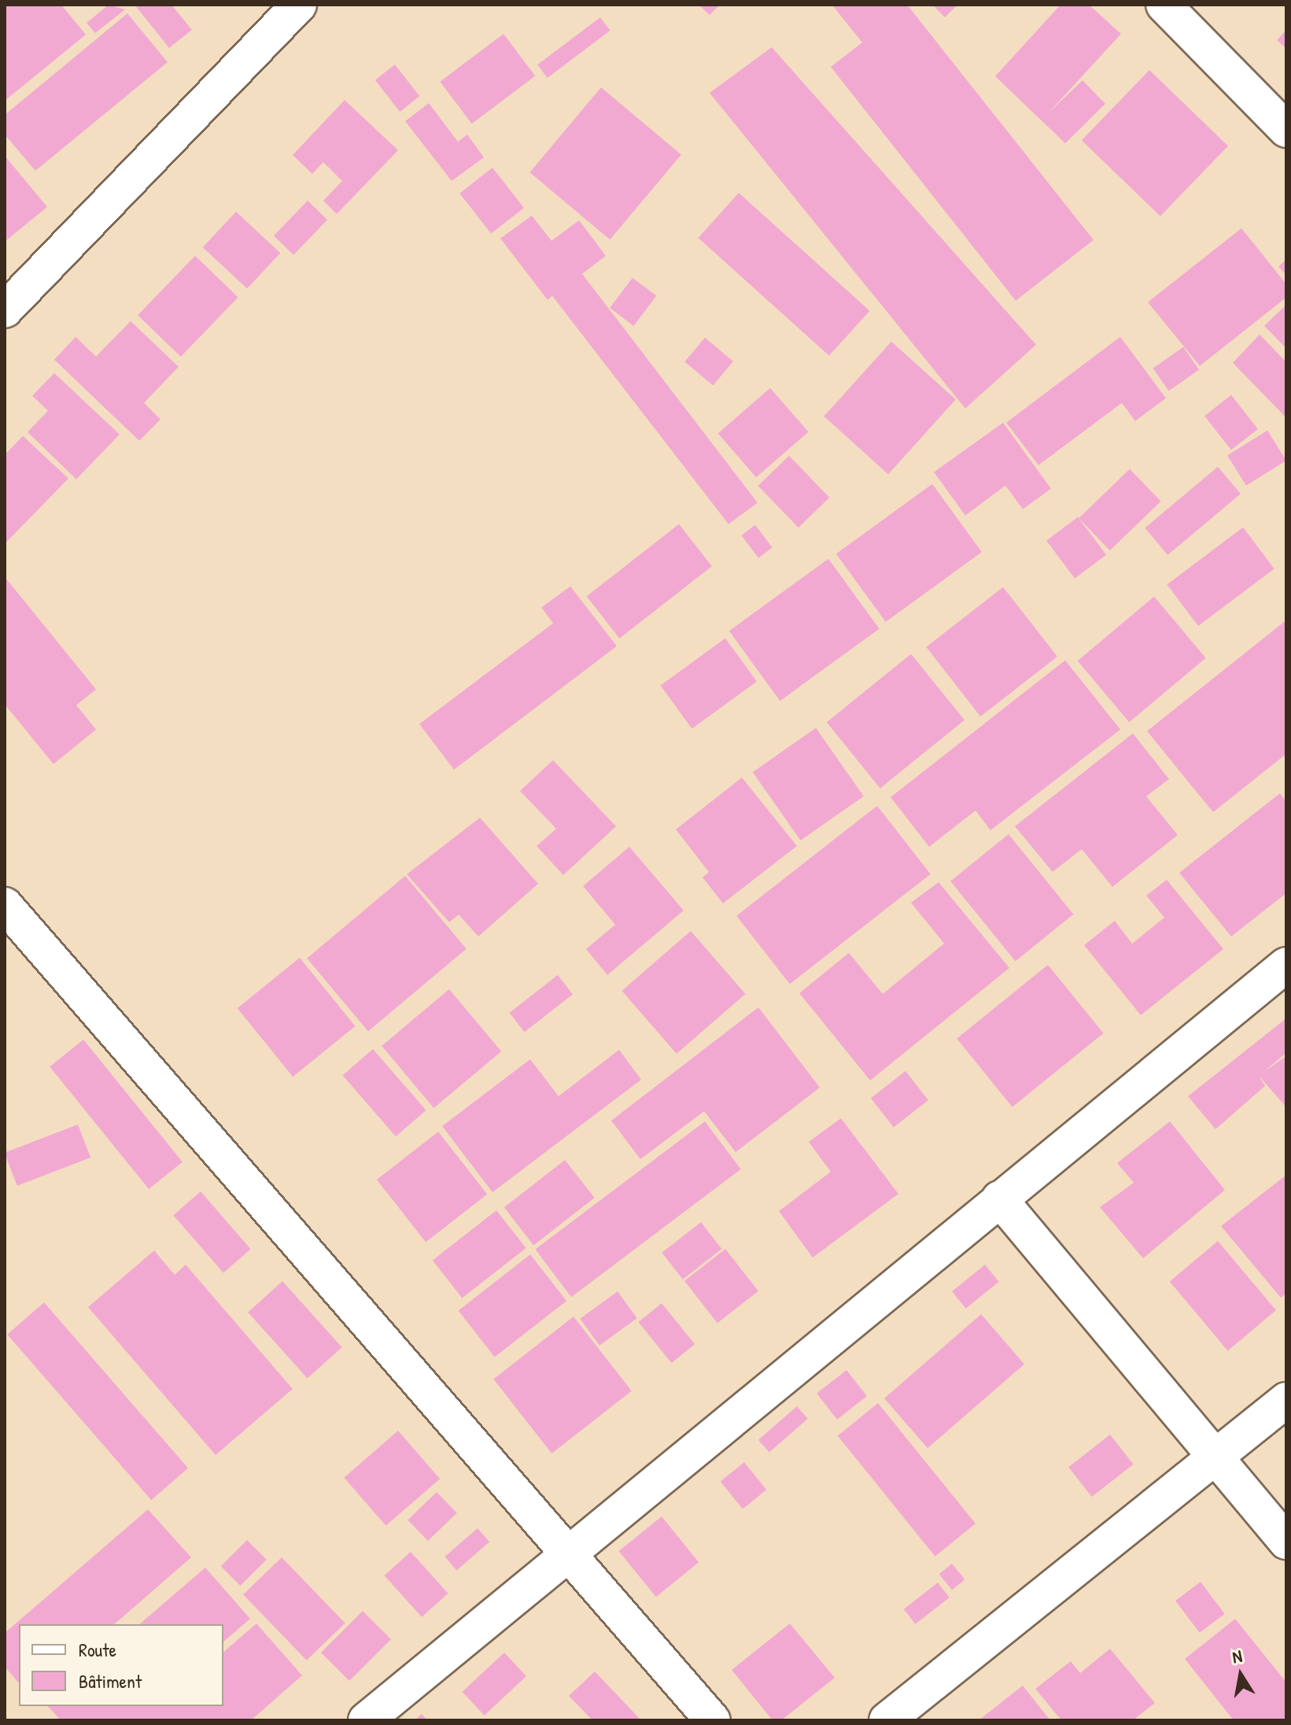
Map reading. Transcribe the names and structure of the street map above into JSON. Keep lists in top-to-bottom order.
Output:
{
  "legend": ["Route", "Bâtiment"],
  "north": "top"
}
